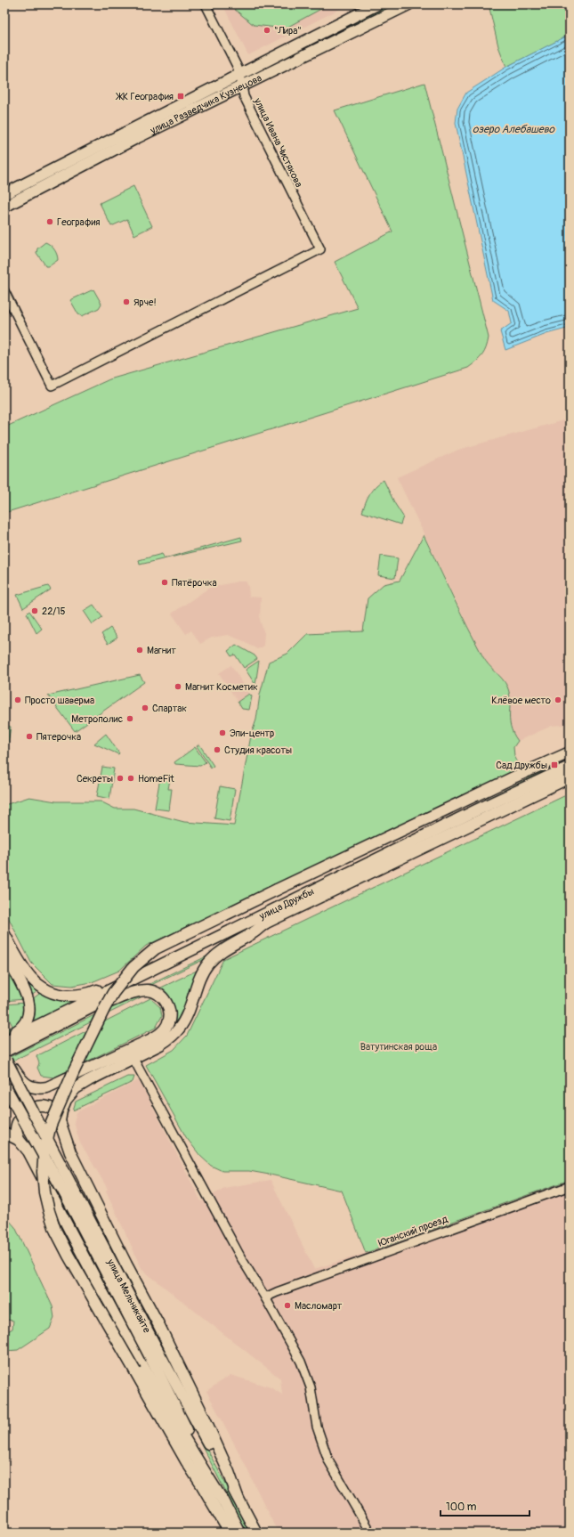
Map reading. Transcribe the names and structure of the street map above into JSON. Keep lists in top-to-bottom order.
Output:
{
  "streets": {
    "main road": ["улица Разведчика Кузнецова", "улица Дружбы", "улица Мельникайте"],
    "street": ["улица Ивана Чистякова", "Юганский проезд"]
  },
  "crossings": [
    ["улица Разведчика Кузнецова", "улица Ивана Чистякова"],
    ["улица Дружбы", "улица Мельникайте"]
  ],
  "water": ["озеро Алебашево"],
  "parks": ["Ватутинская роща"],
  "places": {
    "other": [
      "\"Лира\"",
      "География",
      "Ярче!",
      "Пятёрочка",
      "22/15",
      "Магнит",
      "Магнит Косметик",
      "Просто шаверма",
      "Клёвое место",
      "Спартак",
      "Метрополис",
      "Эпи-центр",
      "Пятерочка",
      "Студия красоты",
      "Секреты",
      "HomeFit",
      "Масломарт"
    ],
    "transit": ["ЖК География", "Сад Дружбы"]
  },
  "scale_bar": "100 m"
}
